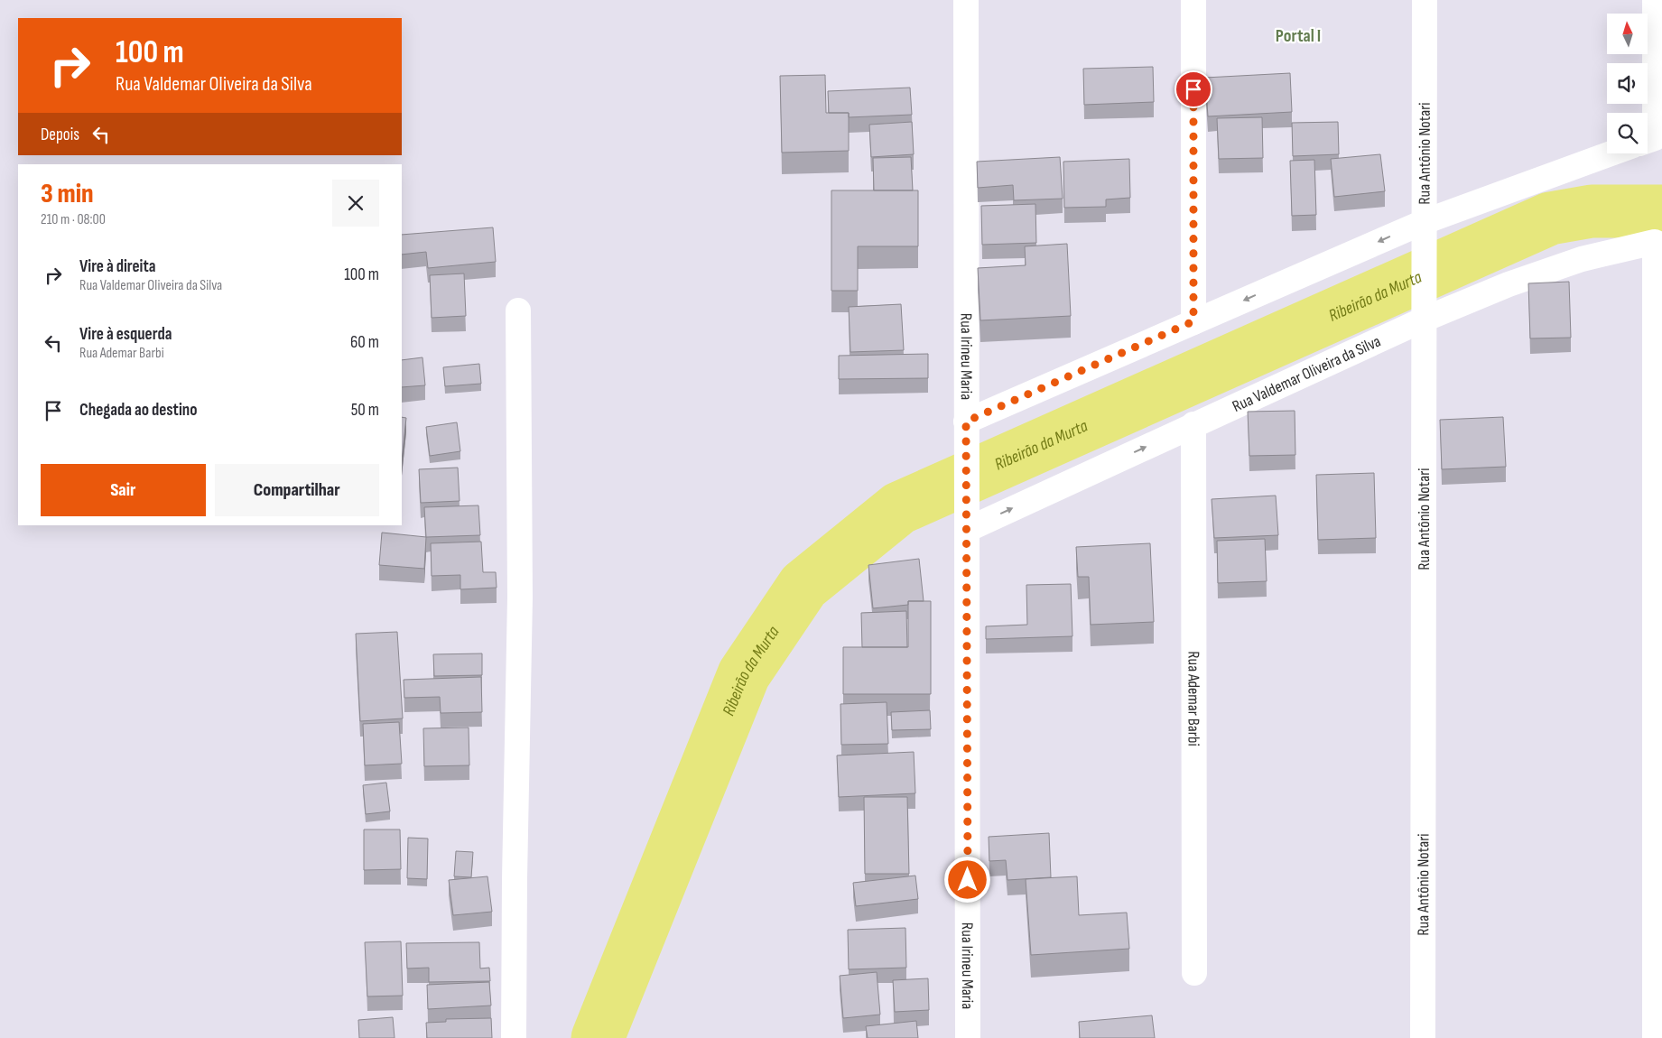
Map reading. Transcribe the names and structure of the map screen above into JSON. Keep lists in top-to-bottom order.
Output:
{
  "streets": {
    "street": [
      "Rua Antônio Notari",
      "Rua Irineu Maria",
      "Rua Valdemar Oliveira da Silva",
      "Rua Ademar Barbi"
    ]
  },
  "crossings": [
    ["Rua Antônio Notari", "Rua Valdemar Oliveira da Silva"],
    ["Rua Irineu Maria", "Rua Valdemar Oliveira da Silva"],
    ["Rua Valdemar Oliveira da Silva", "Rua Ademar Barbi"]
  ],
  "districts": ["Portal I"],
  "water": ["Ribeirão da Murta"],
  "north": "top",
  "page": {
    "turn": ["100 m", "Rua Valdemar Oliveira da Silva"],
    "then": "Depois",
    "heading": ["3 min", "210 m · 08:00"],
    "list": [
      {
        "name": "Vire à direita",
        "note": "Rua Valdemar Oliveira da Silva",
        "value": "100 m"
      },
      {
        "name": "Vire à esquerda",
        "note": "Rua Ademar Barbi",
        "value": "60 m"
      },
      {
        "name": "Chegada ao destino",
        "value": "50 m"
      }
    ],
    "buttons": ["Sair", "Compartilhar"]
  }
}
